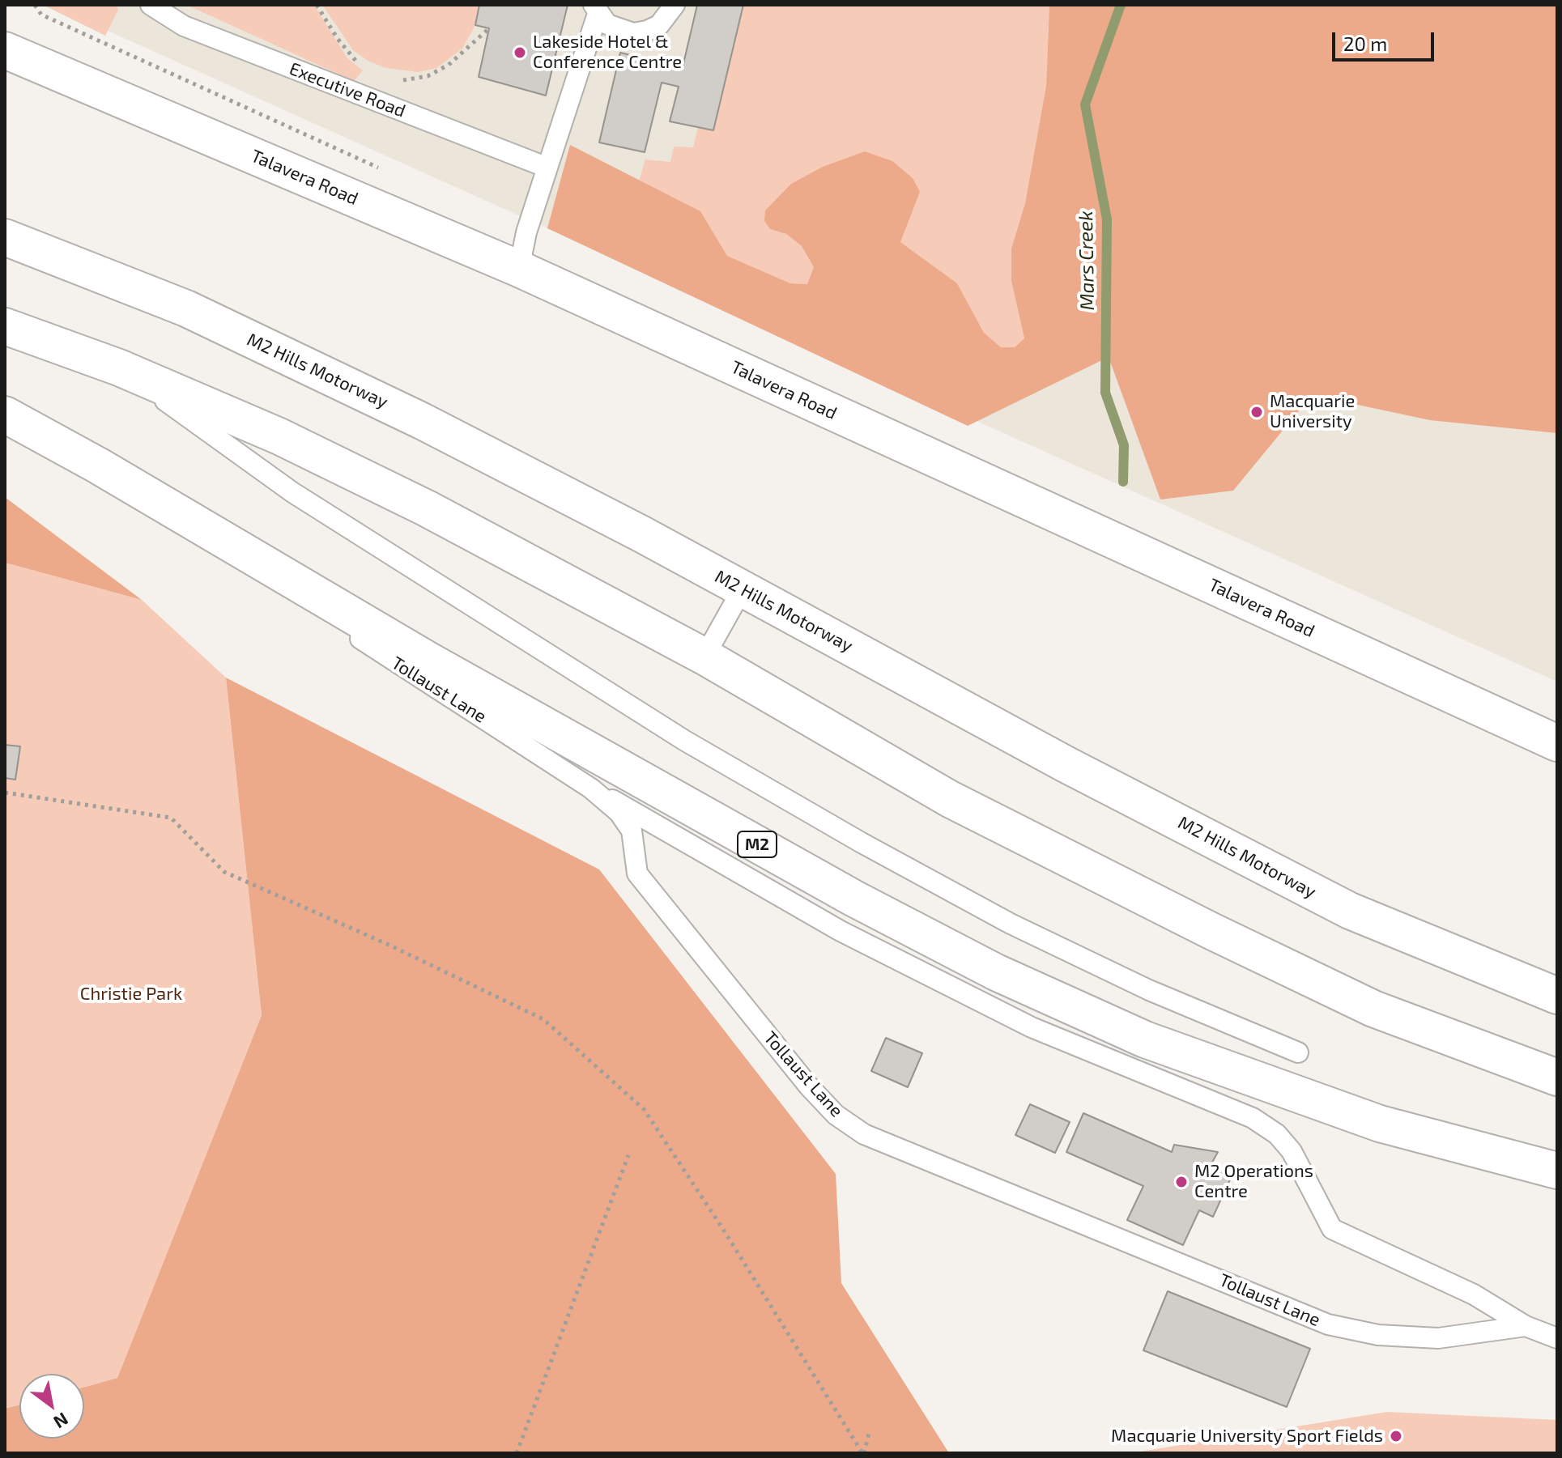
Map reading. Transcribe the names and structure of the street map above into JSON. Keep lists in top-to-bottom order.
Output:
{
  "streets": {
    "main road": ["Talavera Road", "M2 Hills Motorway", "M2"],
    "lane": ["Executive Road", "Tollaust Lane"]
  },
  "crossings": [
    ["Tollaust Lane", "M2"]
  ],
  "water": ["Mars Creek"],
  "parks": ["Christie Park"],
  "places": [
    "Lakeside Hotel & Conference Centre",
    "Macquarie University",
    "M2 Operations Centre",
    "Macquarie University Sport Fields"
  ],
  "scale_bar": "20 m",
  "north": "bottom right"
}
